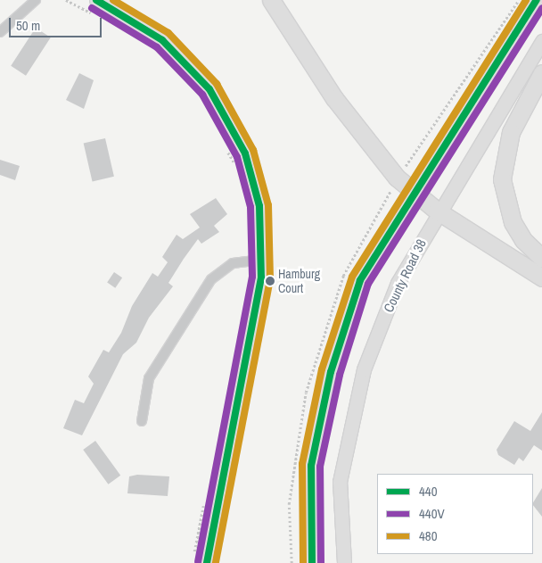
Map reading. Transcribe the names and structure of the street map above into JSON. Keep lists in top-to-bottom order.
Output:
{
  "streets": {
    "main road": ["County Road 38"]
  },
  "places": ["Hamburg Court"],
  "lines": ["transit line 440", "transit line 480", "transit line 440V"],
  "legend": ["440", "440V", "480"],
  "scale_bar": "50 m"
}
